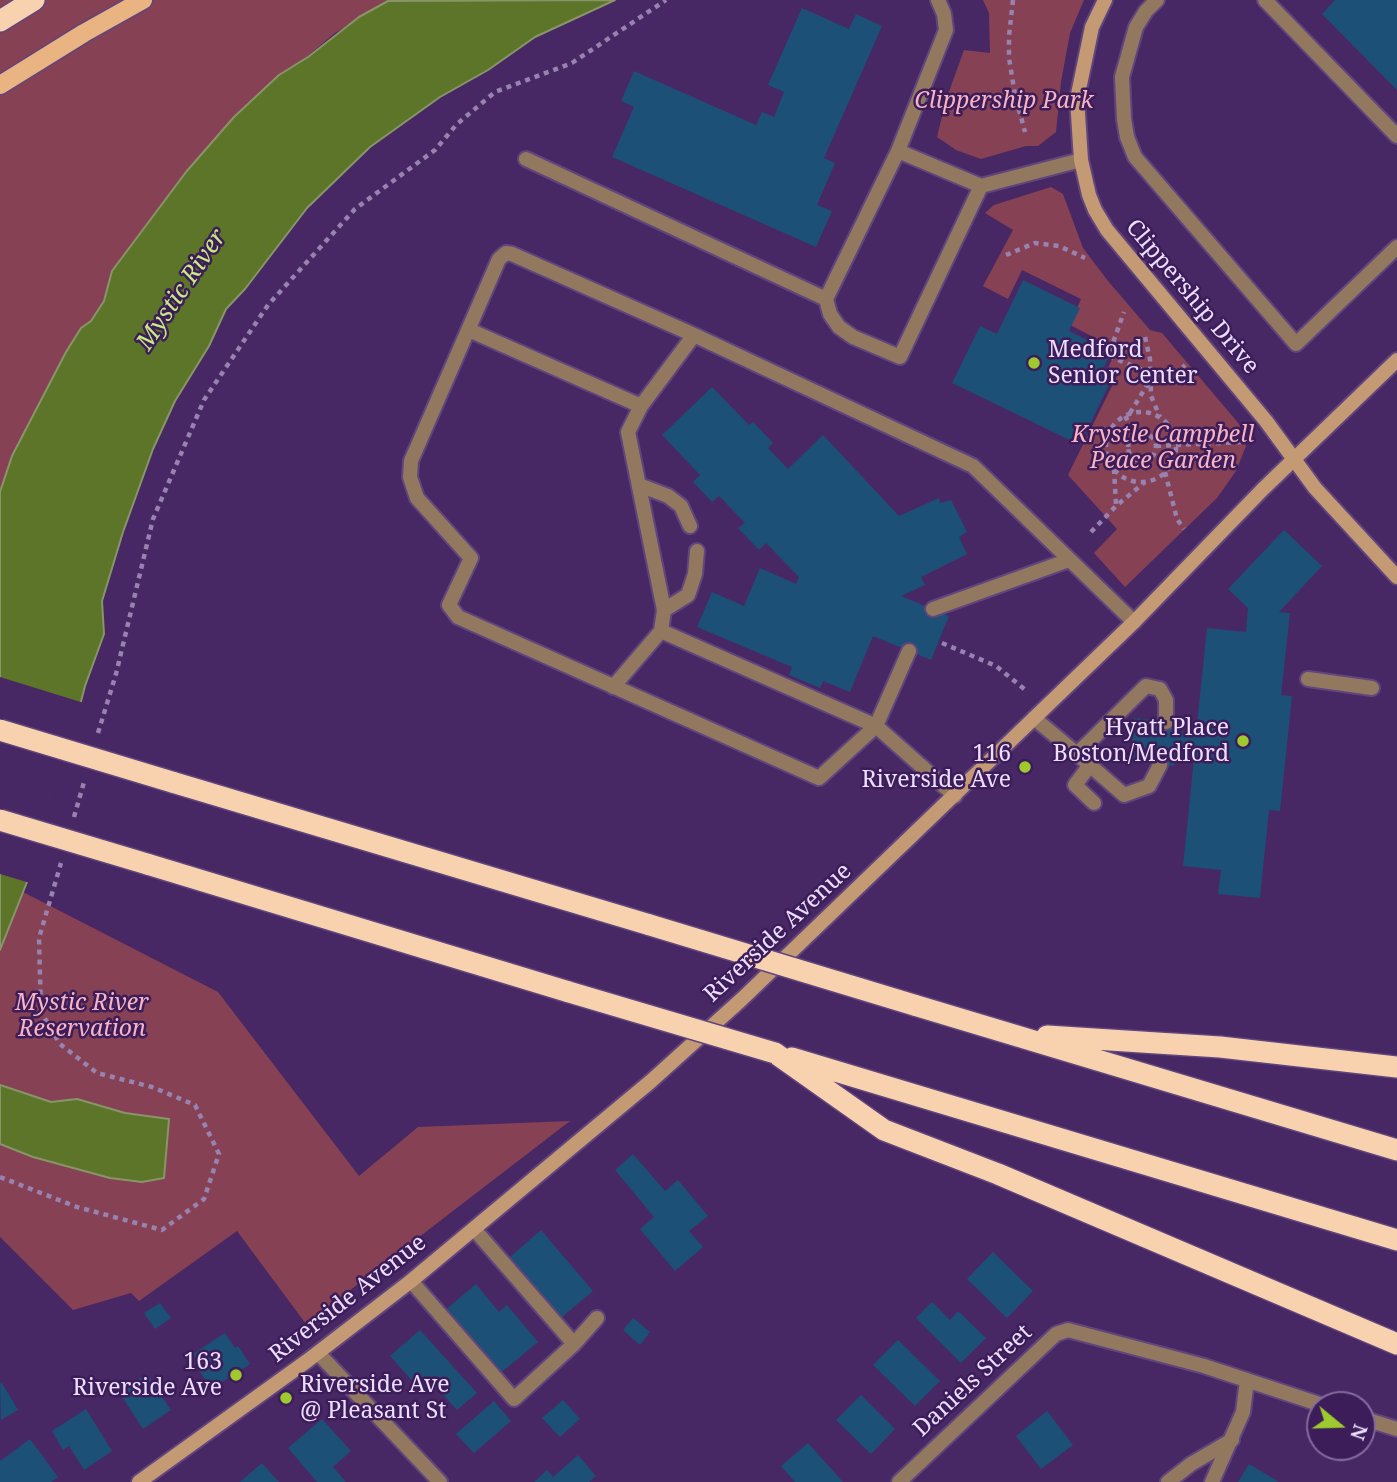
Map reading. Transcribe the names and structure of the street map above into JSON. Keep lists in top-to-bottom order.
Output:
{
  "streets": {
    "main road": ["Clippership Drive", "Riverside Avenue"],
    "street": ["Daniels Street"]
  },
  "crossings": [
    ["Clippership Drive", "Riverside Avenue"]
  ],
  "water": ["Mystic River"],
  "parks": ["Clippership Park", "Krystle Campbell Peace Garden", "Mystic River Reservation"],
  "places": [
    "Medford Senior Center",
    "Hyatt Place Boston/Medford",
    "116 Riverside Ave",
    "163 Riverside Ave",
    "Riverside Ave @ Pleasant St"
  ],
  "north": "right"
}
